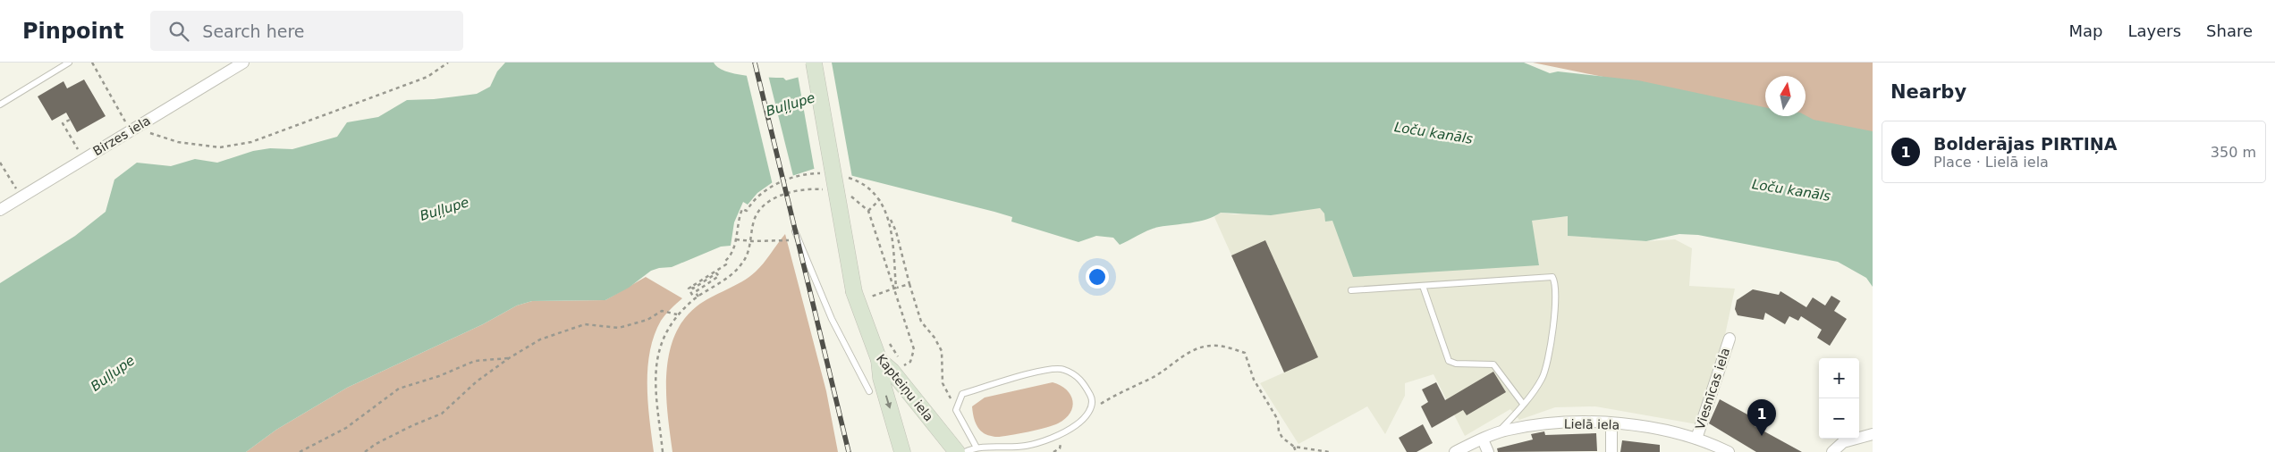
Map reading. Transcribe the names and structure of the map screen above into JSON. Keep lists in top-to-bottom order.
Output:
{
  "streets": {
    "street": [
      "Birzes iela",
      "Kapteiņu iela",
      "Viesnīcas iela",
      "Lielā iela"
    ]
  },
  "crossings": [
    ["Viesnīcas iela", "Lielā iela"]
  ],
  "water": ["Buļļupe", "Loču kanāls"],
  "north": "top",
  "page": {
    "header": "Pinpoint",
    "search": "Search here",
    "nav": ["Map", "Layers", "Share"],
    "heading": "Nearby",
    "list": [
      {
        "mark": "1",
        "name": "Bolderājas PIRTIŅA",
        "note": "Place · Lielā iela",
        "value": "350 m"
      }
    ],
    "map_buttons": ["+", "−"],
    "pins": "1"
  }
}
